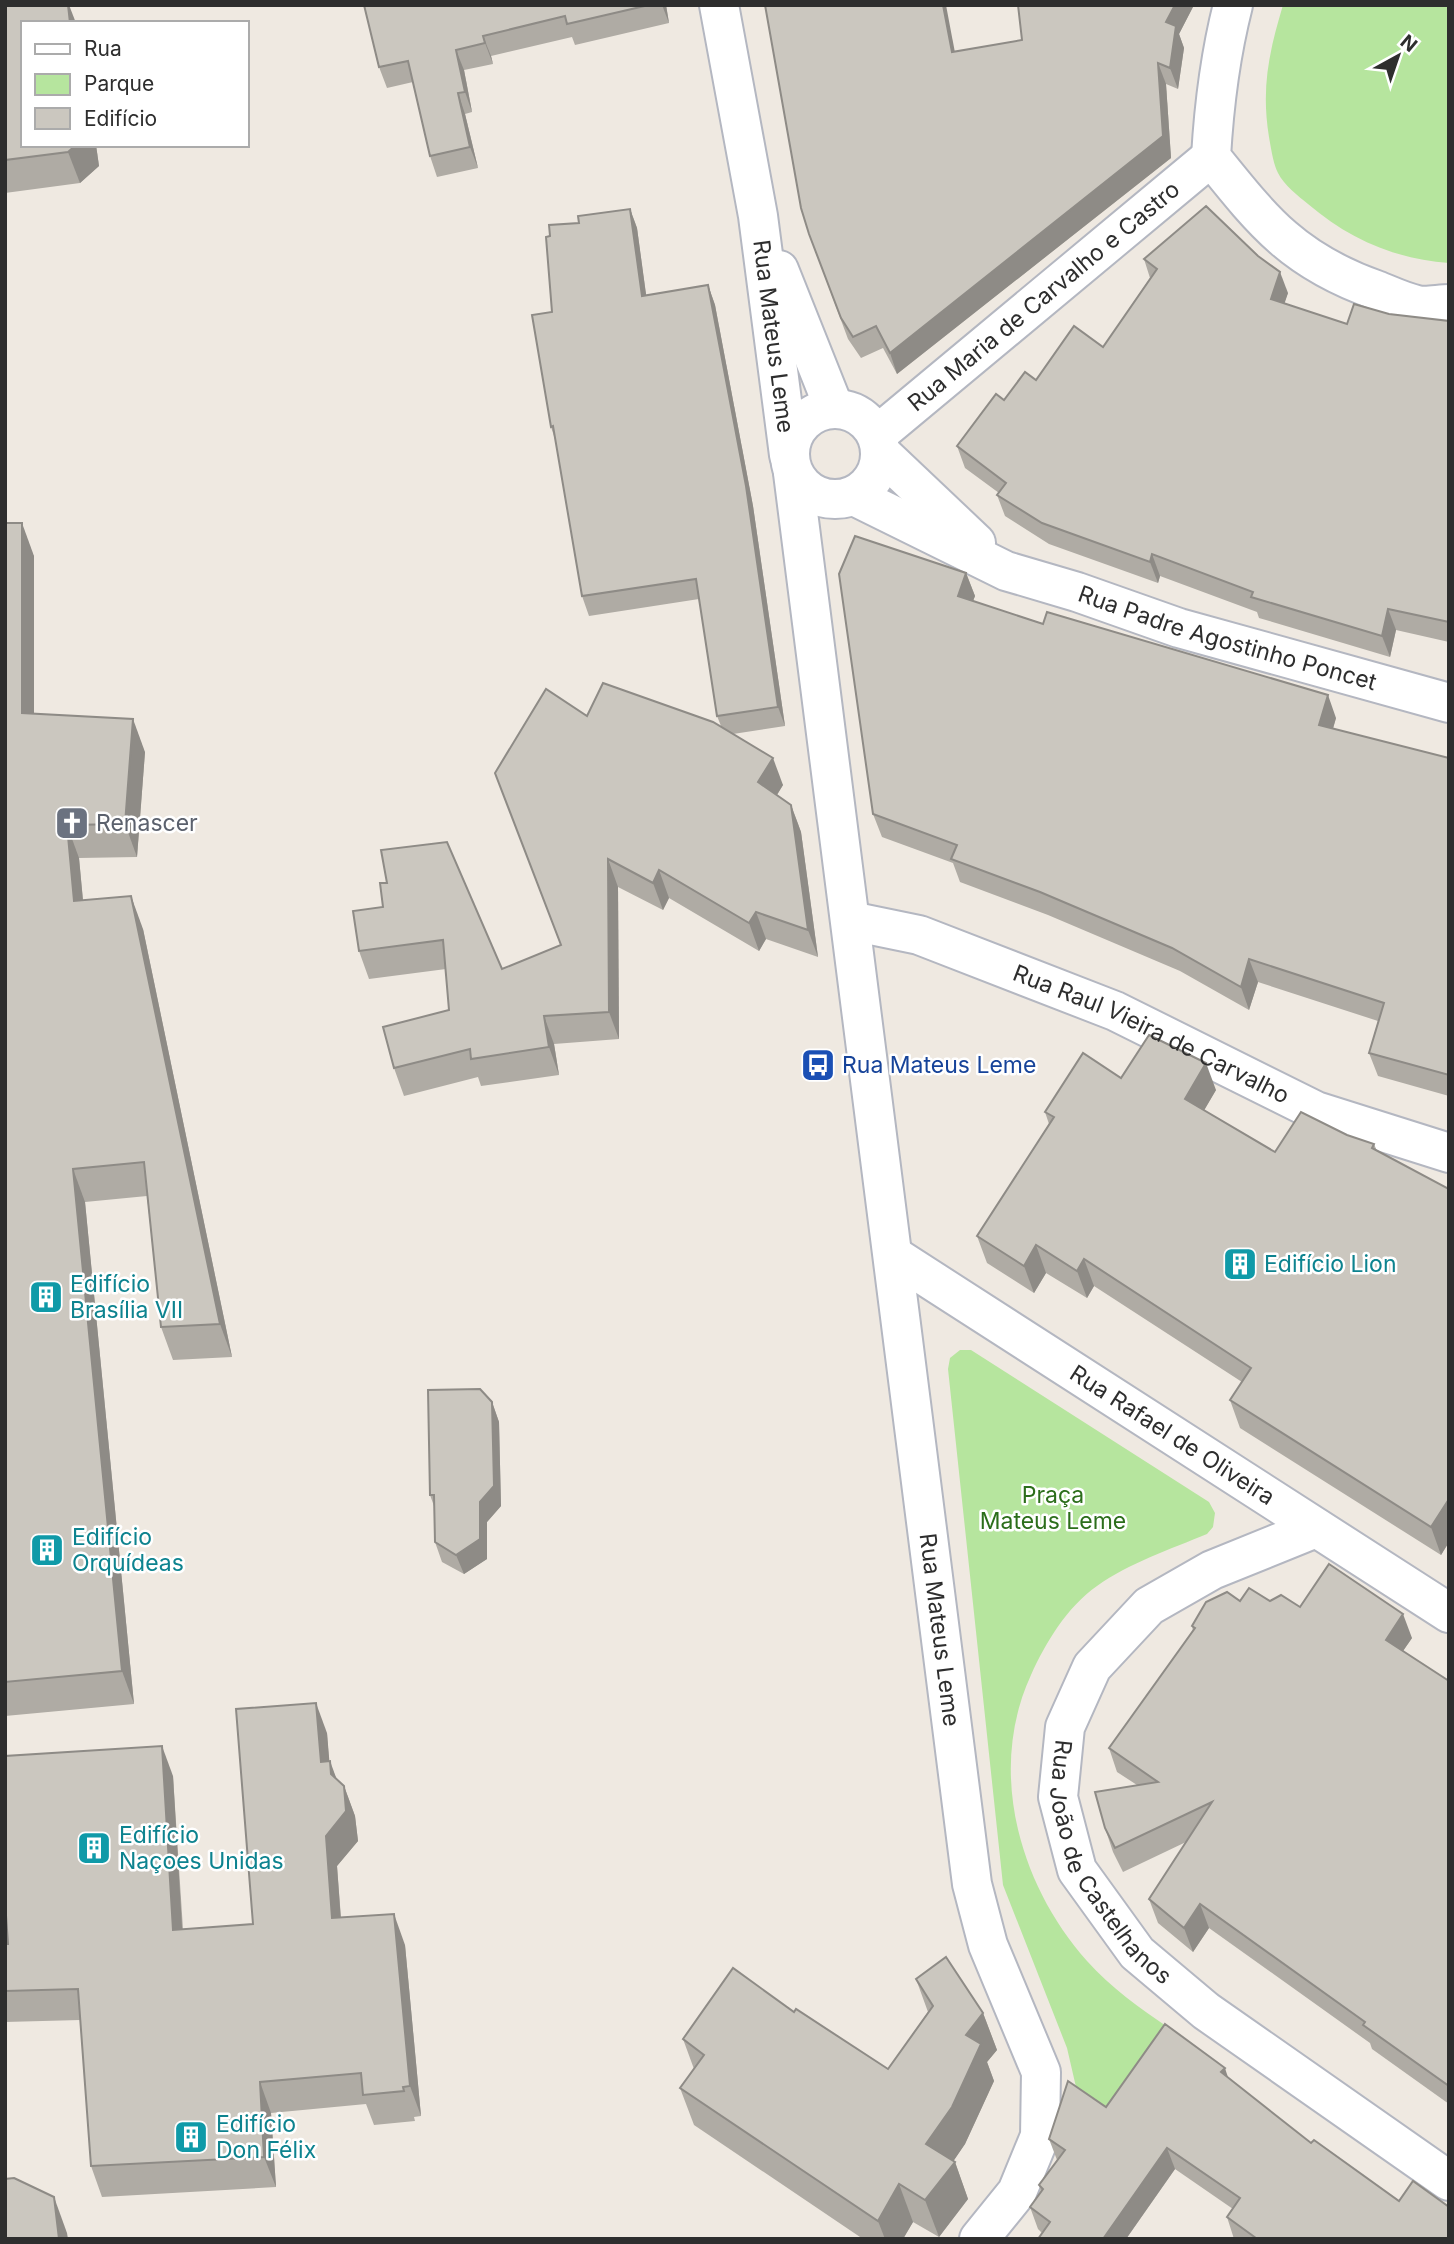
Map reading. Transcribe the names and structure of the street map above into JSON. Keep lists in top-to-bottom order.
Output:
{
  "streets": {
    "street": [
      "Rua Maria de Carvalho e Castro",
      "Rua Mateus Leme",
      "Rua Padre Agostinho Poncet",
      "Rua Raul Vieira de Carvalho",
      "Rua Rafael de Oliveira",
      "Rua João de Castelhanos"
    ]
  },
  "crossings": [
    ["Rua Maria de Carvalho e Castro", "Rua Mateus Leme"],
    ["Rua Maria de Carvalho e Castro", "Rua Padre Agostinho Poncet"],
    ["Rua Mateus Leme", "Rua Padre Agostinho Poncet"],
    ["Rua Mateus Leme", "Rua Raul Vieira de Carvalho"],
    ["Rua Mateus Leme", "Rua Rafael de Oliveira"],
    ["Rua Rafael de Oliveira", "Rua João de Castelhanos"]
  ],
  "parks": ["Praça Mateus Leme"],
  "places": {
    "church": ["Renascer"],
    "bus stop": ["Rua Mateus Leme"],
    "building": [
      "Edifício Lion",
      "Edifício Brasília VII",
      "Edifício Orquídeas",
      "Edifício Naçoes Unidas",
      "Edifício Don Félix"
    ]
  },
  "legend": ["Rua", "Parque", "Edifício"],
  "north": "top right"
}
